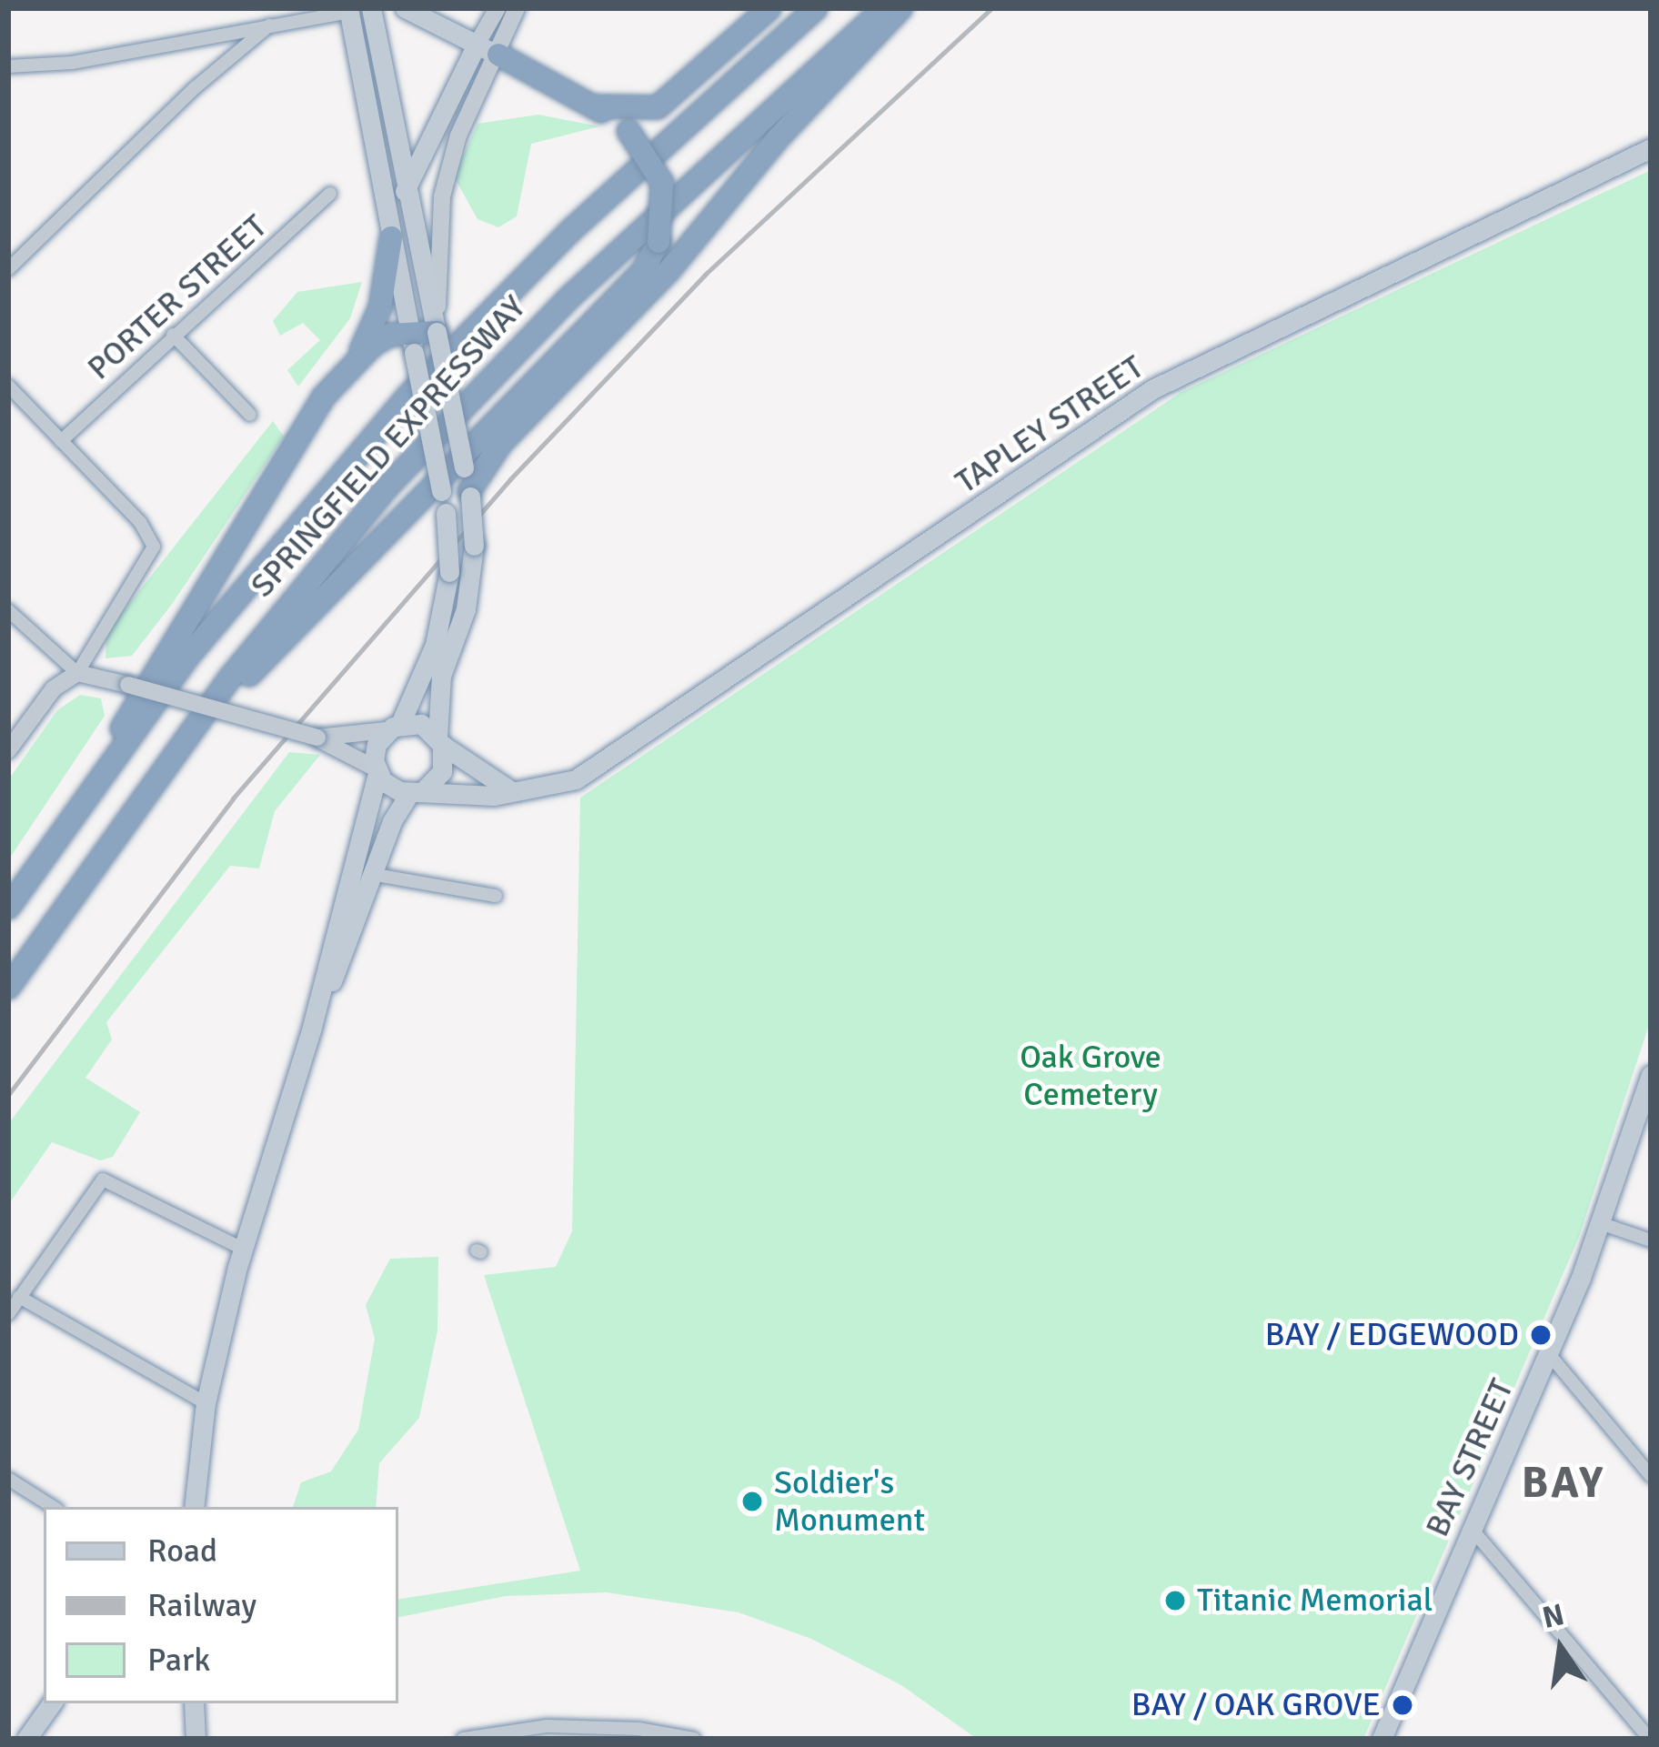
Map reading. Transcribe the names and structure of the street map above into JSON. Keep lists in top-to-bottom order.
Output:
{
  "streets": {
    "highway": ["SPRINGFIELD EXPRESSWAY"],
    "main road": ["TAPLEY STREET", "BAY STREET"],
    "street": ["PORTER STREET"]
  },
  "districts": ["BAY"],
  "parks": ["Oak Grove Cemetery"],
  "places": [
    "BAY / EDGEWOOD",
    "Soldier's Monument",
    "Titanic Memorial",
    "BAY / OAK GROVE"
  ],
  "legend": ["Road", "Railway", "Park"],
  "north": "top"
}
